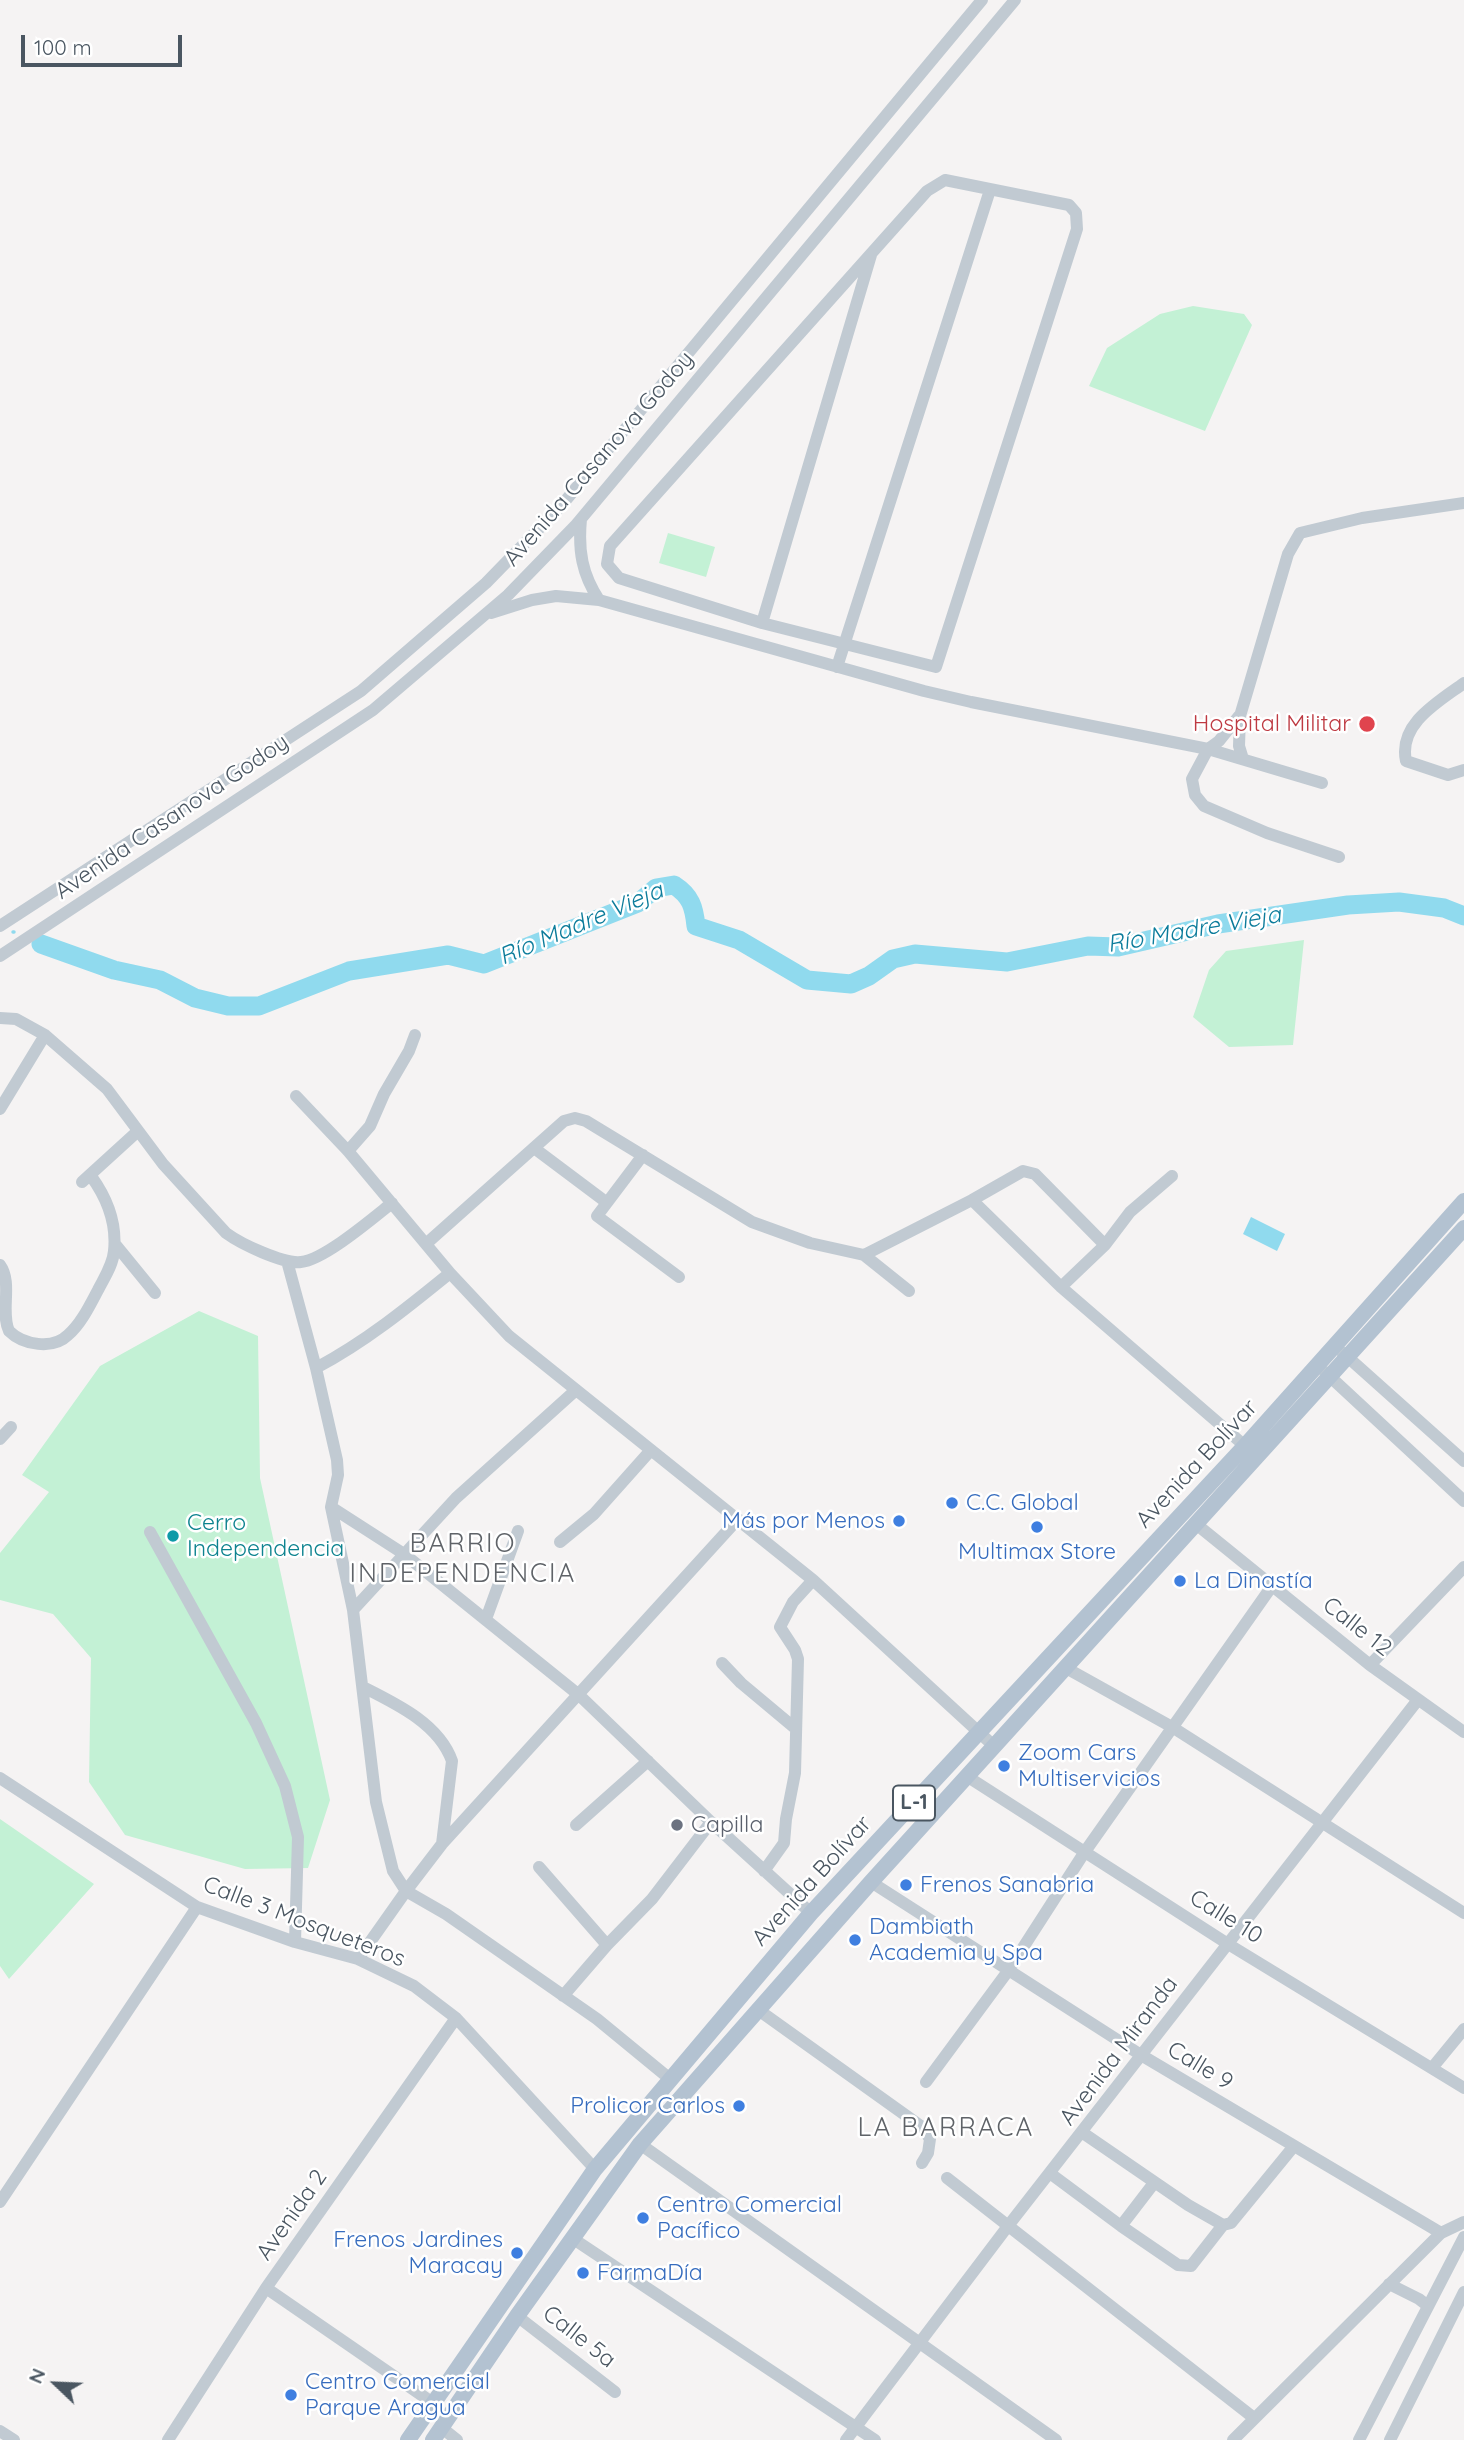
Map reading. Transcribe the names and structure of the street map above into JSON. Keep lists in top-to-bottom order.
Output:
{
  "streets": {
    "main road": ["Avenida Bolívar", "L-1"],
    "street": [
      "Avenida Casanova Godoy",
      "Calle 12",
      "Calle 10",
      "Calle 3 Mosqueteros",
      "Avenida Miranda",
      "Calle 9",
      "Avenida 2",
      "Calle 5a"
    ]
  },
  "crossings": [
    ["Avenida Bolívar", "Calle 12"],
    ["Avenida Bolívar", "Calle 10"],
    ["Avenida Bolívar", "Calle 3 Mosqueteros"],
    ["Avenida Bolívar", "Calle 9"],
    ["Avenida Bolívar", "Calle 5a"],
    ["Calle 12", "Avenida Miranda"],
    ["Calle 10", "Avenida Miranda"],
    ["Calle 3 Mosqueteros", "Avenida 2"],
    ["Avenida Miranda", "Calle 9"]
  ],
  "districts": ["BARRIO INDEPENDENCIA", "LA BARRACA"],
  "water": ["Río Madre Vieja"],
  "places": [
    "Hospital Militar",
    "C.C. Global",
    "Más por Menos",
    "Multimax Store",
    "Cerro Independencia",
    "La Dinastía",
    "Zoom Cars Multiservicios",
    "Capilla",
    "Frenos Sanabria",
    "Dambiath Academia y Spa",
    "Prolicor Carlos",
    "Centro Comercial Pacífico",
    "Frenos Jardines Maracay",
    "FarmaDía",
    "Centro Comercial Parque Aragua"
  ],
  "scale_bar": "100 m",
  "north": "top left"
}
